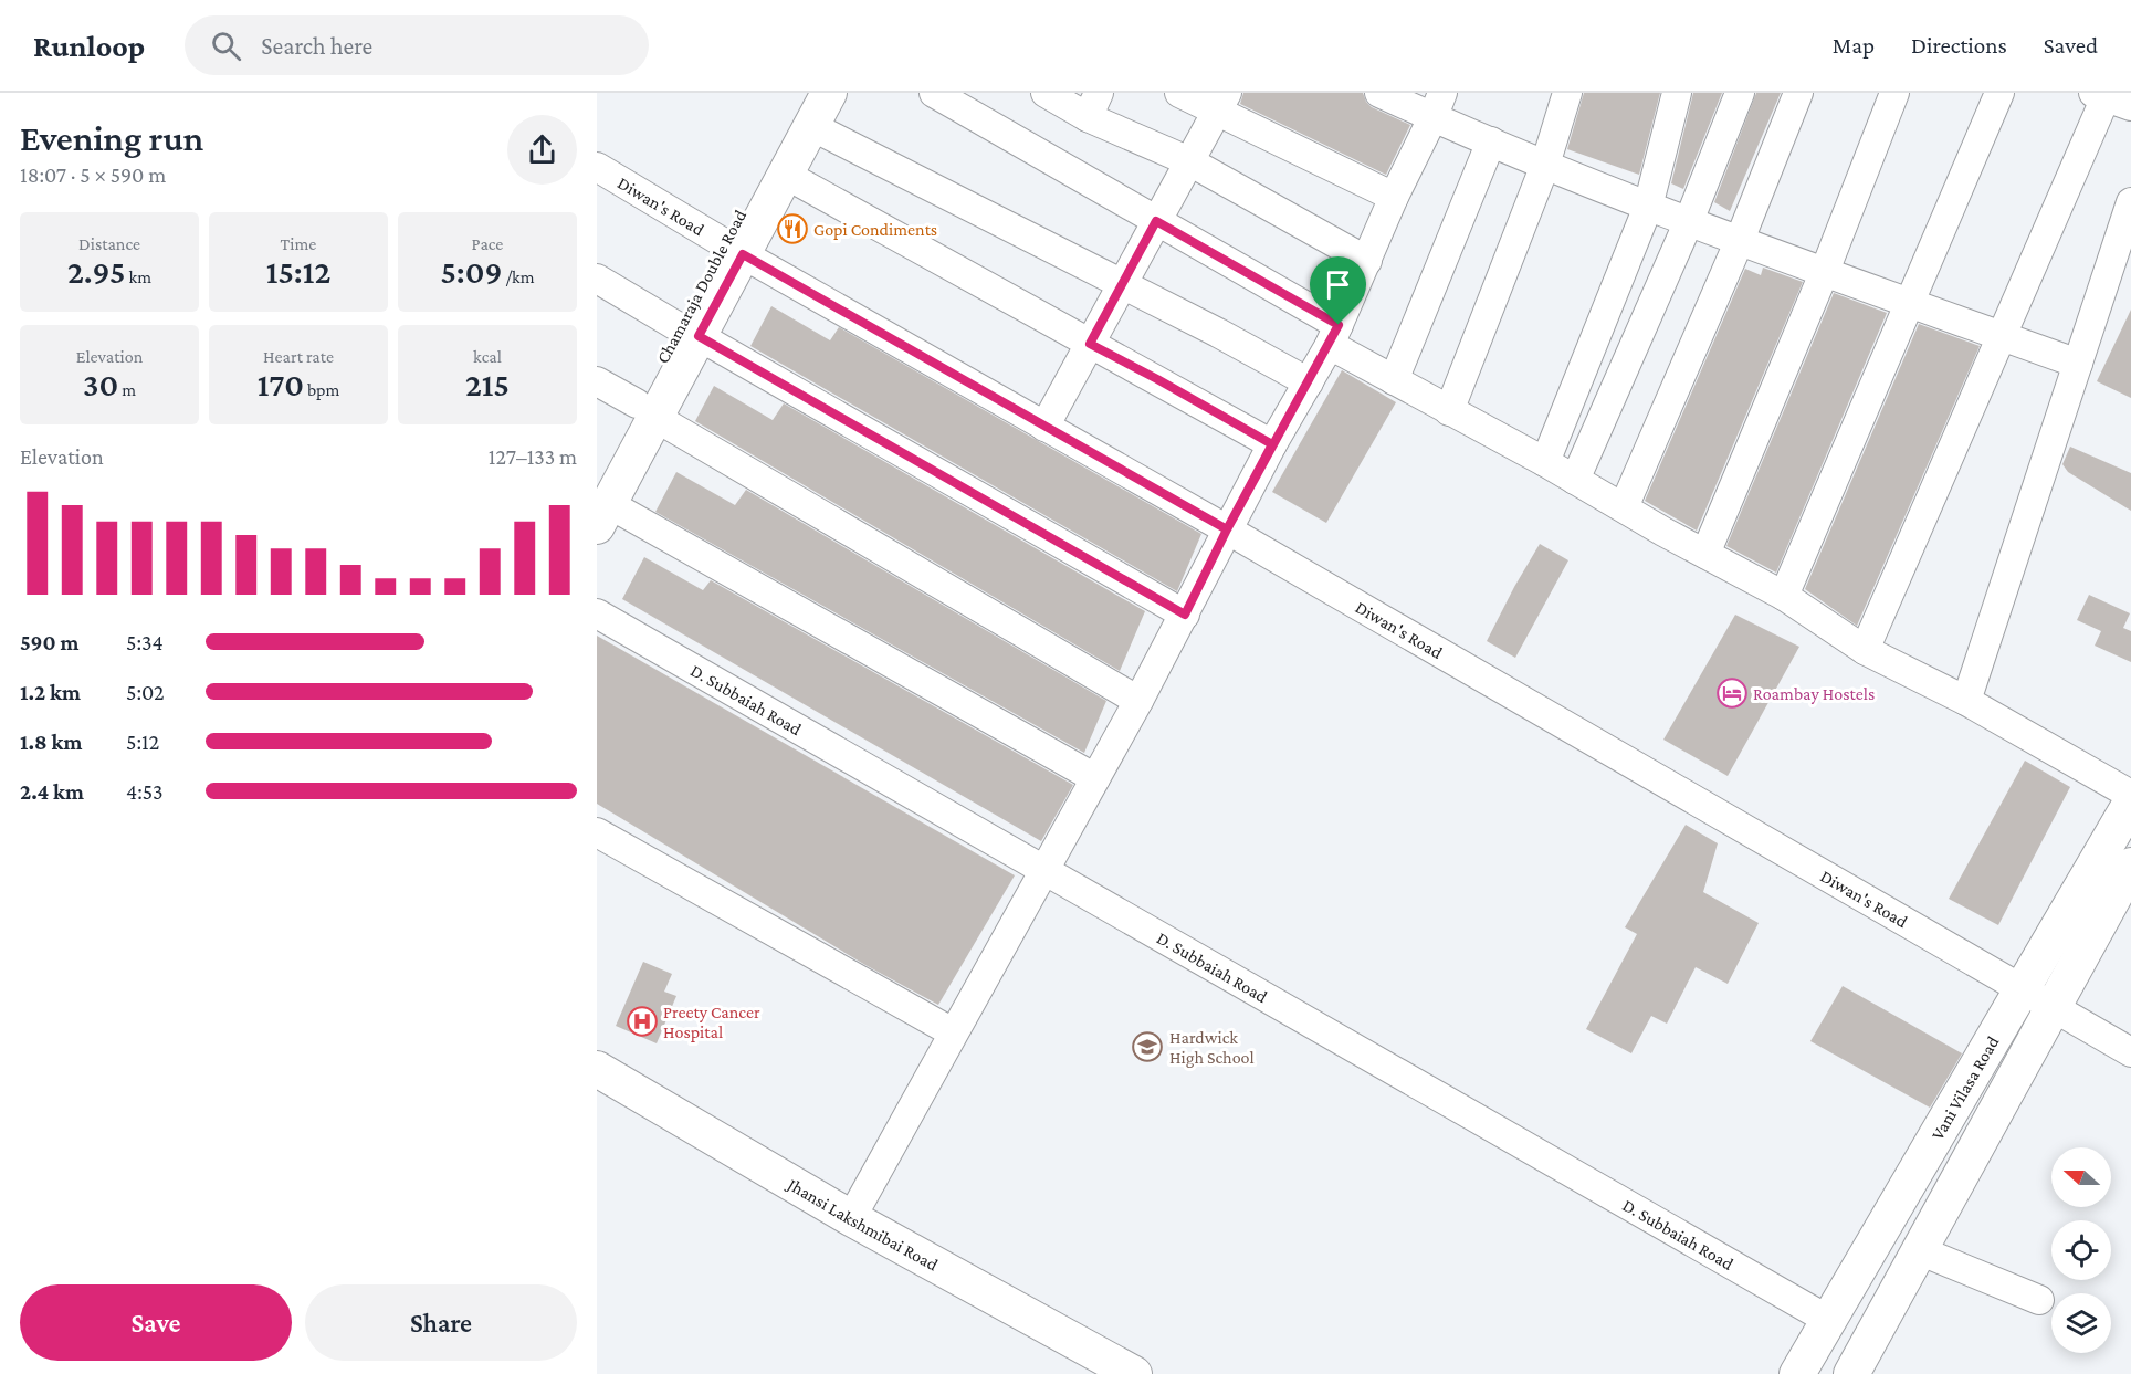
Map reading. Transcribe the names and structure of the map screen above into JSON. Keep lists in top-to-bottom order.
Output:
{
  "streets": {
    "main road": ["Chamaraja Double Road", "Vani Vilasa Road", "Jhansi Lakshmibai Road"],
    "street": ["Diwan's Road", "D. Subbaiah Road"]
  },
  "crossings": [
    ["Diwan's Road", "Chamaraja Double Road"],
    ["Diwan's Road", "Vani Vilasa Road"],
    ["D. Subbaiah Road", "Vani Vilasa Road"]
  ],
  "places": {
    "restaurant": ["Gopi Condiments"],
    "hotel": ["Roambay Hostels"],
    "hospital": ["Preety Cancer Hospital"],
    "school or university": ["Hardwick High School"]
  },
  "north": "left",
  "page": {
    "header": "Runloop",
    "search": "Search here",
    "nav": ["Map", "Directions", "Saved"],
    "heading": ["Evening run", "18:07 · 5 × 590 m"],
    "stats": [
      ["Distance", "2.95 km"],
      ["Time", "15:12"],
      ["Pace", "5:09 /km"],
      ["Elevation", "30 m"],
      ["Heart rate", "170 bpm"],
      ["kcal", "215"]
    ],
    "chart": ["Elevation", "127–133 m"],
    "list": [
      {
        "name": "590 m",
        "note": "5:34"
      },
      {
        "name": "1.2 km",
        "note": "5:02"
      },
      {
        "name": "1.8 km",
        "note": "5:12"
      },
      {
        "name": "2.4 km",
        "note": "4:53"
      }
    ],
    "buttons": ["Save", "Share"]
  }
}
